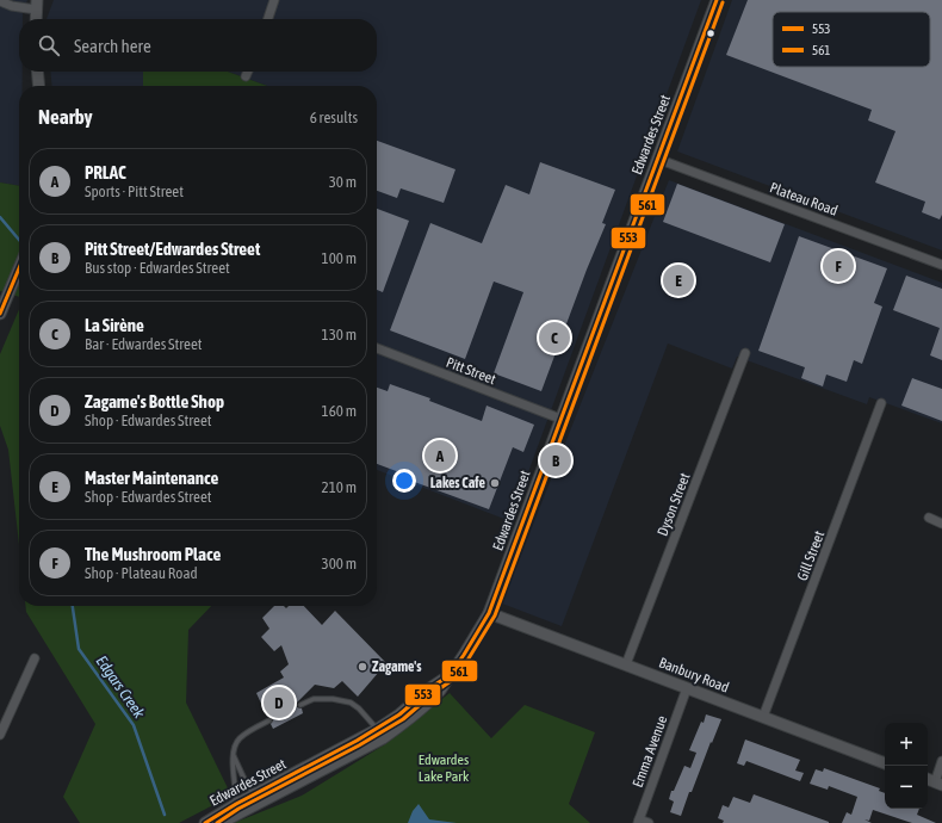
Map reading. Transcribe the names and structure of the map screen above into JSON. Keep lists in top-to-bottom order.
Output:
{
  "streets": {
    "street": [
      "Edwardes Street",
      "Plateau Road",
      "Pitt Street",
      "Dyson Street",
      "Gill Street",
      "Banbury Road",
      "Emma Avenue"
    ]
  },
  "crossings": [
    ["Edwardes Street", "Plateau Road"],
    ["Edwardes Street", "Pitt Street"],
    ["Edwardes Street", "Banbury Road"],
    ["Dyson Street", "Banbury Road"],
    ["Gill Street", "Banbury Road"],
    ["Banbury Road", "Emma Avenue"]
  ],
  "water": ["Edgars Creek"],
  "parks": ["Edwardes Lake Park"],
  "places": ["Lakes Cafe", "Zagame's"],
  "lines": ["transit line 553", "transit line 561"],
  "legend": ["553", "561"],
  "page": {
    "search": "Search here",
    "heading": ["Nearby", "6 results"],
    "list": [
      {
        "mark": "A",
        "name": "PRLAC",
        "note": "Sports · Pitt Street",
        "value": "30 m"
      },
      {
        "mark": "B",
        "name": "Pitt Street/Edwardes Street",
        "note": "Bus stop · Edwardes Street",
        "value": "100 m"
      },
      {
        "mark": "C",
        "name": "La Sirène",
        "note": "Bar · Edwardes Street",
        "value": "130 m"
      },
      {
        "mark": "D",
        "name": "Zagame's Bottle Shop",
        "note": "Shop · Edwardes Street",
        "value": "160 m"
      },
      {
        "mark": "E",
        "name": "Master Maintenance",
        "note": "Shop · Edwardes Street",
        "value": "210 m"
      },
      {
        "mark": "F",
        "name": "The Mushroom Place",
        "note": "Shop · Plateau Road",
        "value": "300 m"
      }
    ],
    "pins": [
      "F",
      "E",
      "C",
      "A",
      "B",
      "D"
    ],
    "map_buttons": ["+", "−"]
  }
}
